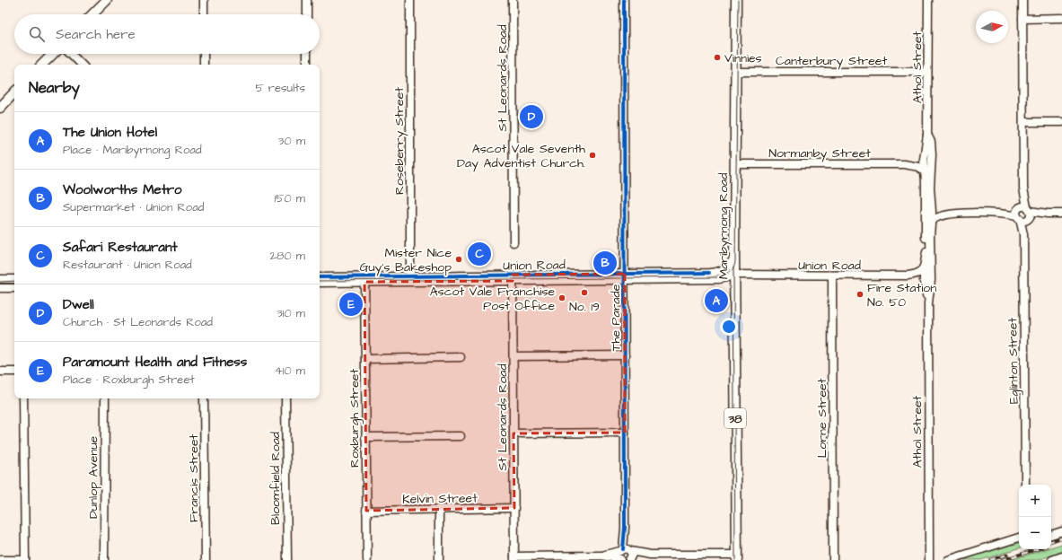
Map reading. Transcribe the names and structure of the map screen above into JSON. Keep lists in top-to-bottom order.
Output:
{
  "streets": {
    "main road": ["Maribyrnong Road", "38"],
    "street": [
      "Canterbury Street",
      "Athol Street",
      "St Leonards Road",
      "Roseberry Street",
      "Normanby Street",
      "Union Road",
      "The Parade",
      "Eglinton Street",
      "Roxburgh Street",
      "Lorne Street",
      "Dunlop Avenue",
      "Francis Street",
      "Bloomfield Road",
      "Kelvin Street"
    ]
  },
  "crossings": [
    ["Canterbury Street", "Athol Street"],
    ["Canterbury Street", "Maribyrnong Road"],
    ["Athol Street", "Normanby Street"],
    ["Athol Street", "Union Road"],
    ["St Leonards Road", "Union Road"],
    ["St Leonards Road", "Kelvin Street"],
    ["Roseberry Street", "Union Road"],
    ["Normanby Street", "Maribyrnong Road"],
    ["Maribyrnong Road", "Union Road"],
    ["Union Road", "The Parade"],
    ["Union Road", "Roxburgh Street"],
    ["Union Road", "Lorne Street"],
    ["Roxburgh Street", "Kelvin Street"]
  ],
  "places": [
    "Vinnies",
    "Ascot Vale Seventh Day Adventist Church.",
    "Mister Nice Guy's Bakeshop",
    "No. 19",
    "Fire Station No. 50",
    "Ascot Vale Franchise Post Office"
  ],
  "north": "right",
  "page": {
    "search": "Search here",
    "heading": ["Nearby", "5 results"],
    "pins": [
      "D",
      "C",
      "B",
      "A",
      "E"
    ],
    "list": [
      {
        "mark": "A",
        "name": "The Union Hotel",
        "note": "Place · Maribyrnong Road",
        "value": "30 m"
      },
      {
        "mark": "B",
        "name": "Woolworths Metro",
        "note": "Supermarket · Union Road",
        "value": "150 m"
      },
      {
        "mark": "C",
        "name": "Safari Restaurant",
        "note": "Restaurant · Union Road",
        "value": "280 m"
      },
      {
        "mark": "D",
        "name": "Dwell",
        "note": "Church · St Leonards Road",
        "value": "310 m"
      },
      {
        "mark": "E",
        "name": "Paramount Health and Fitness",
        "note": "Place · Roxburgh Street",
        "value": "410 m"
      }
    ],
    "map_buttons": ["+", "−"]
  }
}
